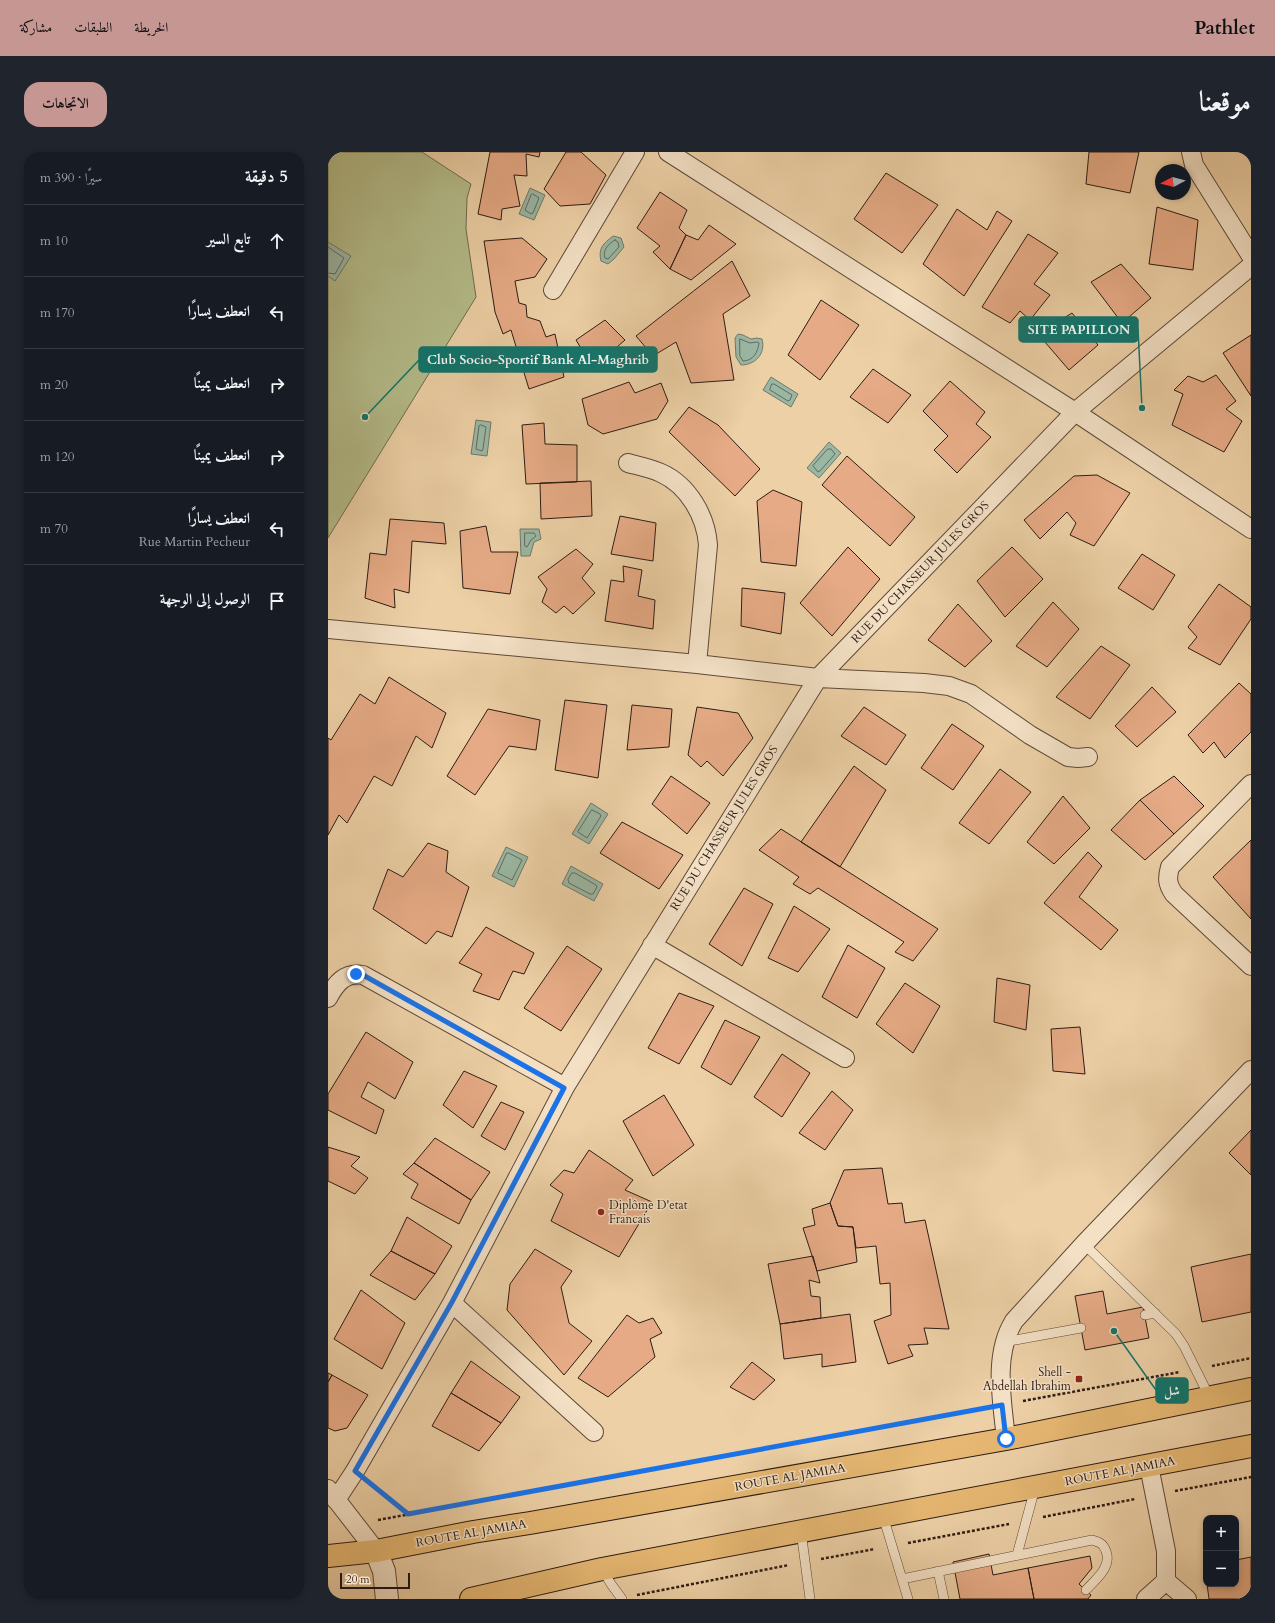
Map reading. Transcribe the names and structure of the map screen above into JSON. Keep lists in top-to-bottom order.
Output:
{
  "streets": {
    "main road": ["ROUTE AL JAMIAA"],
    "street": ["RUE DU CHASSEUR JULES GROS"]
  },
  "places": {
    "other": [
      "SITE PAPILLON",
      "Club Socio-Sportif Bank Al-Maghrib",
      "Diplôme D'etat Francais",
      "شل"
    ],
    "transit": ["Shell - Abdellah Ibrahim"]
  },
  "scale_bar": "20 m",
  "north": "left",
  "page": {
    "header": "Pathlet",
    "nav": ["الخريطة", "الطبقات", "مشاركة"],
    "title": "موقعنا",
    "buttons": "الاتجاهات",
    "heading": ["5 دقيقة", "سيرًا · 390 m"],
    "list": [
      ["تابع السير", "10 m"],
      ["انعطف يسارًا", "170 m"],
      ["انعطف يمينًا", "20 m"],
      ["انعطف يمينًا", "120 m"],
      ["انعطف يسارًا", "Rue Martin Pecheur", "70 m"],
      "الوصول إلى الوجهة"
    ],
    "map_buttons": ["+", "−"],
    "scale": "20 m"
  }
}
